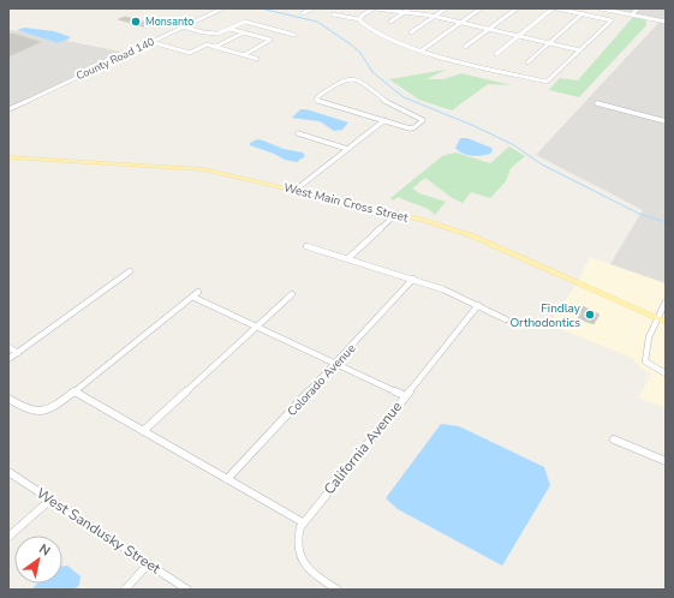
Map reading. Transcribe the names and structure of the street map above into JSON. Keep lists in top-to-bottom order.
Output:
{
  "streets": {
    "main road": ["West Main Cross Street"],
    "street": [
      "County Road 140",
      "Colorado Avenue",
      "California Avenue",
      "West Sandusky Street"
    ]
  },
  "places": ["Monsanto", "Findlay Orthodontics"],
  "north": "top right"
}
